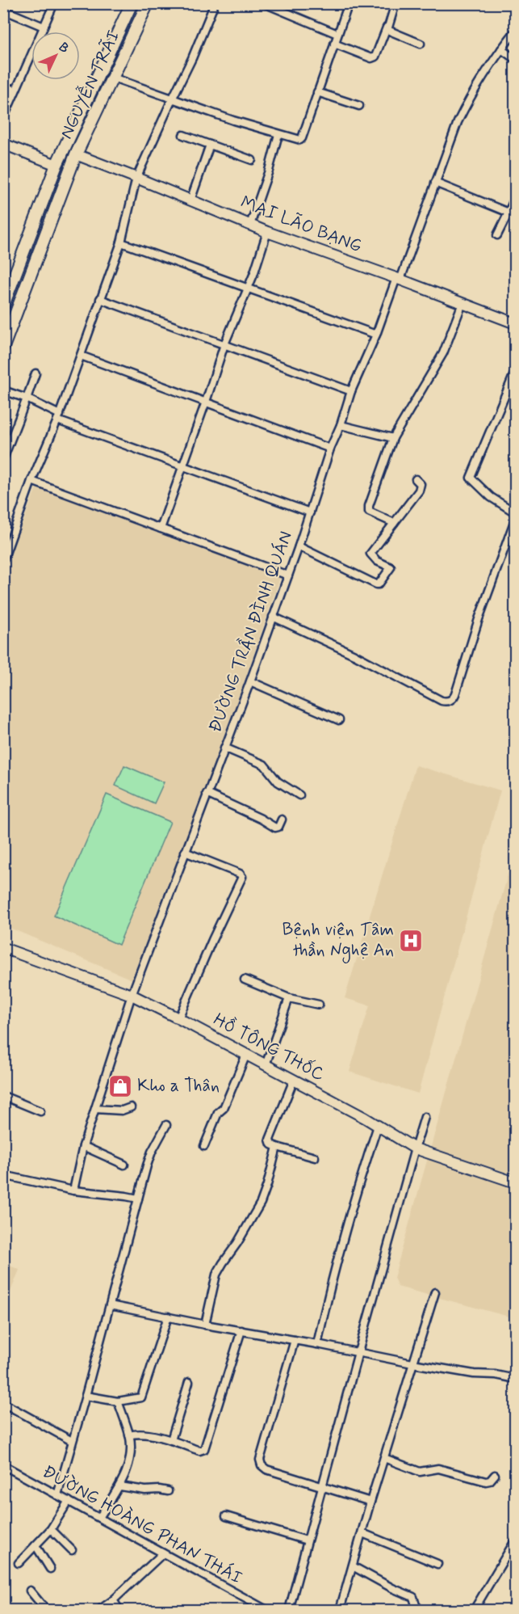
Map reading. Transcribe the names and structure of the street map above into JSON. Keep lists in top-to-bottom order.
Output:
{
  "streets": {
    "main road": ["NGUYỄN TRÃI"],
    "street": [
      "MAI LÃO BẠNG",
      "ĐƯỜNG TRẦN ĐÌNH QUÁN",
      "HỒ TÔNG THỐC",
      "ĐƯỜNG HOÀNG PHAN THÁI"
    ]
  },
  "crossings": [
    ["NGUYỄN TRÃI", "MAI LÃO BẠNG"],
    ["MAI LÃO BẠNG", "ĐƯỜNG TRẦN ĐÌNH QUÁN"],
    ["ĐƯỜNG TRẦN ĐÌNH QUÁN", "HỒ TÔNG THỐC"]
  ],
  "places": {
    "hospital": ["Bệnh viện Tâm thần Nghệ An"],
    "shop": ["Kho a Thân"]
  },
  "north": "top right"
}
